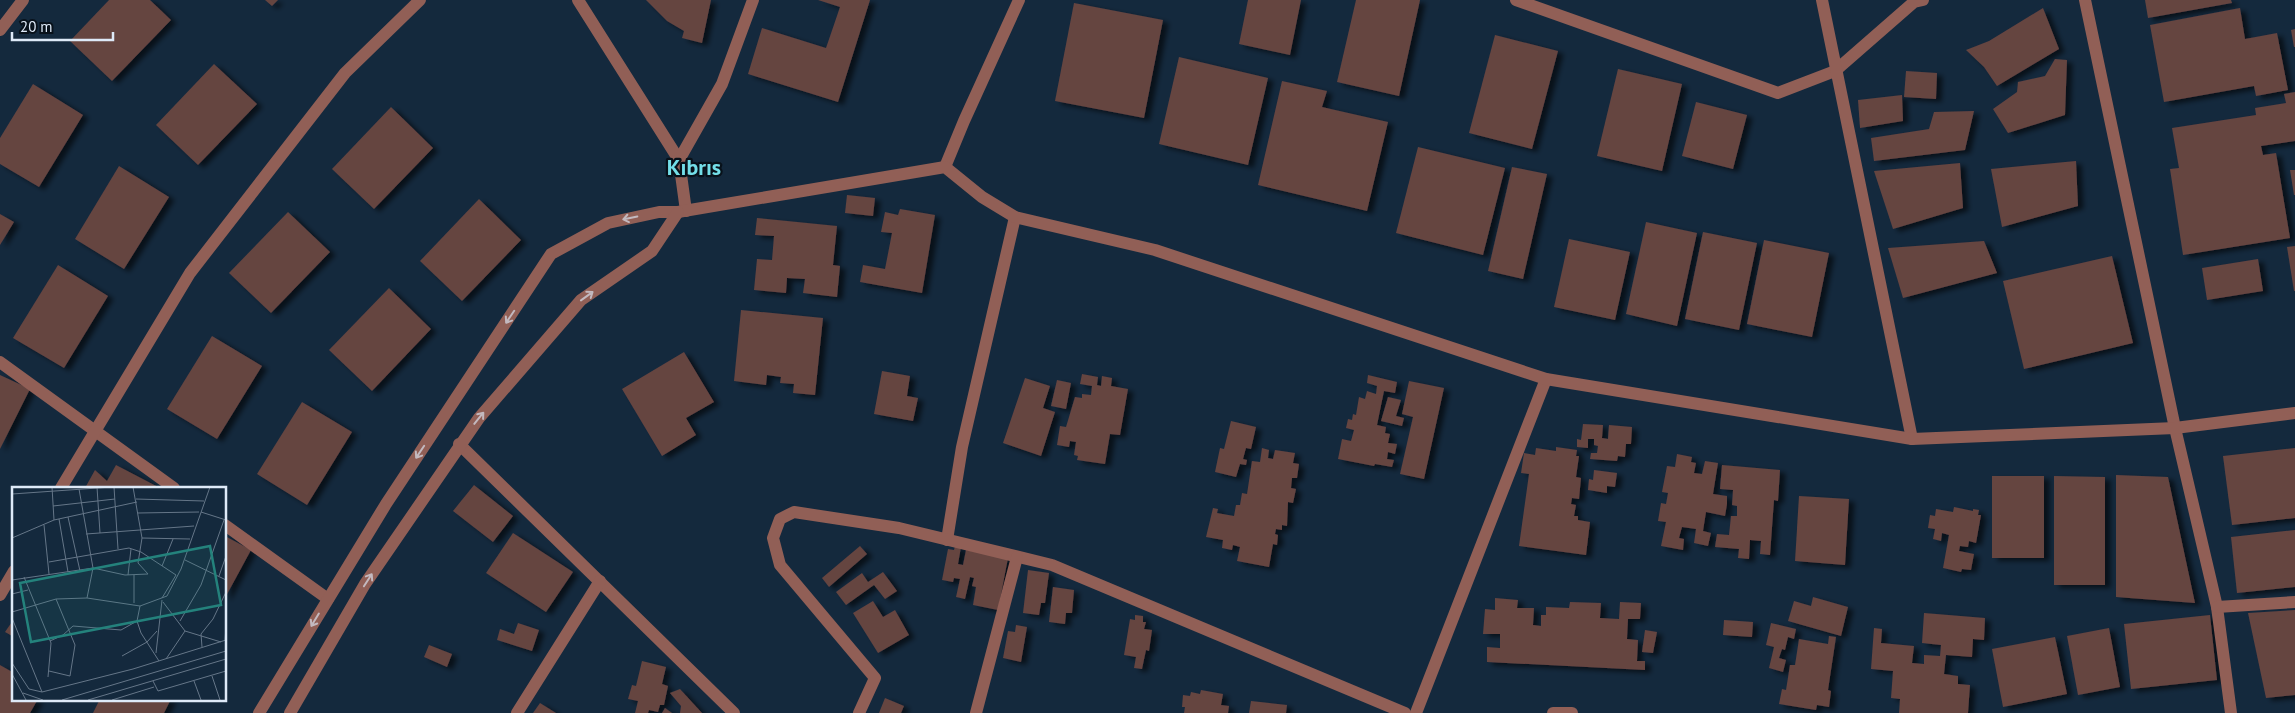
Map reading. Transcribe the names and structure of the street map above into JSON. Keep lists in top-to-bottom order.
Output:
{
  "districts": ["Kıbrıs"],
  "scale_bar": "20 m"
}
